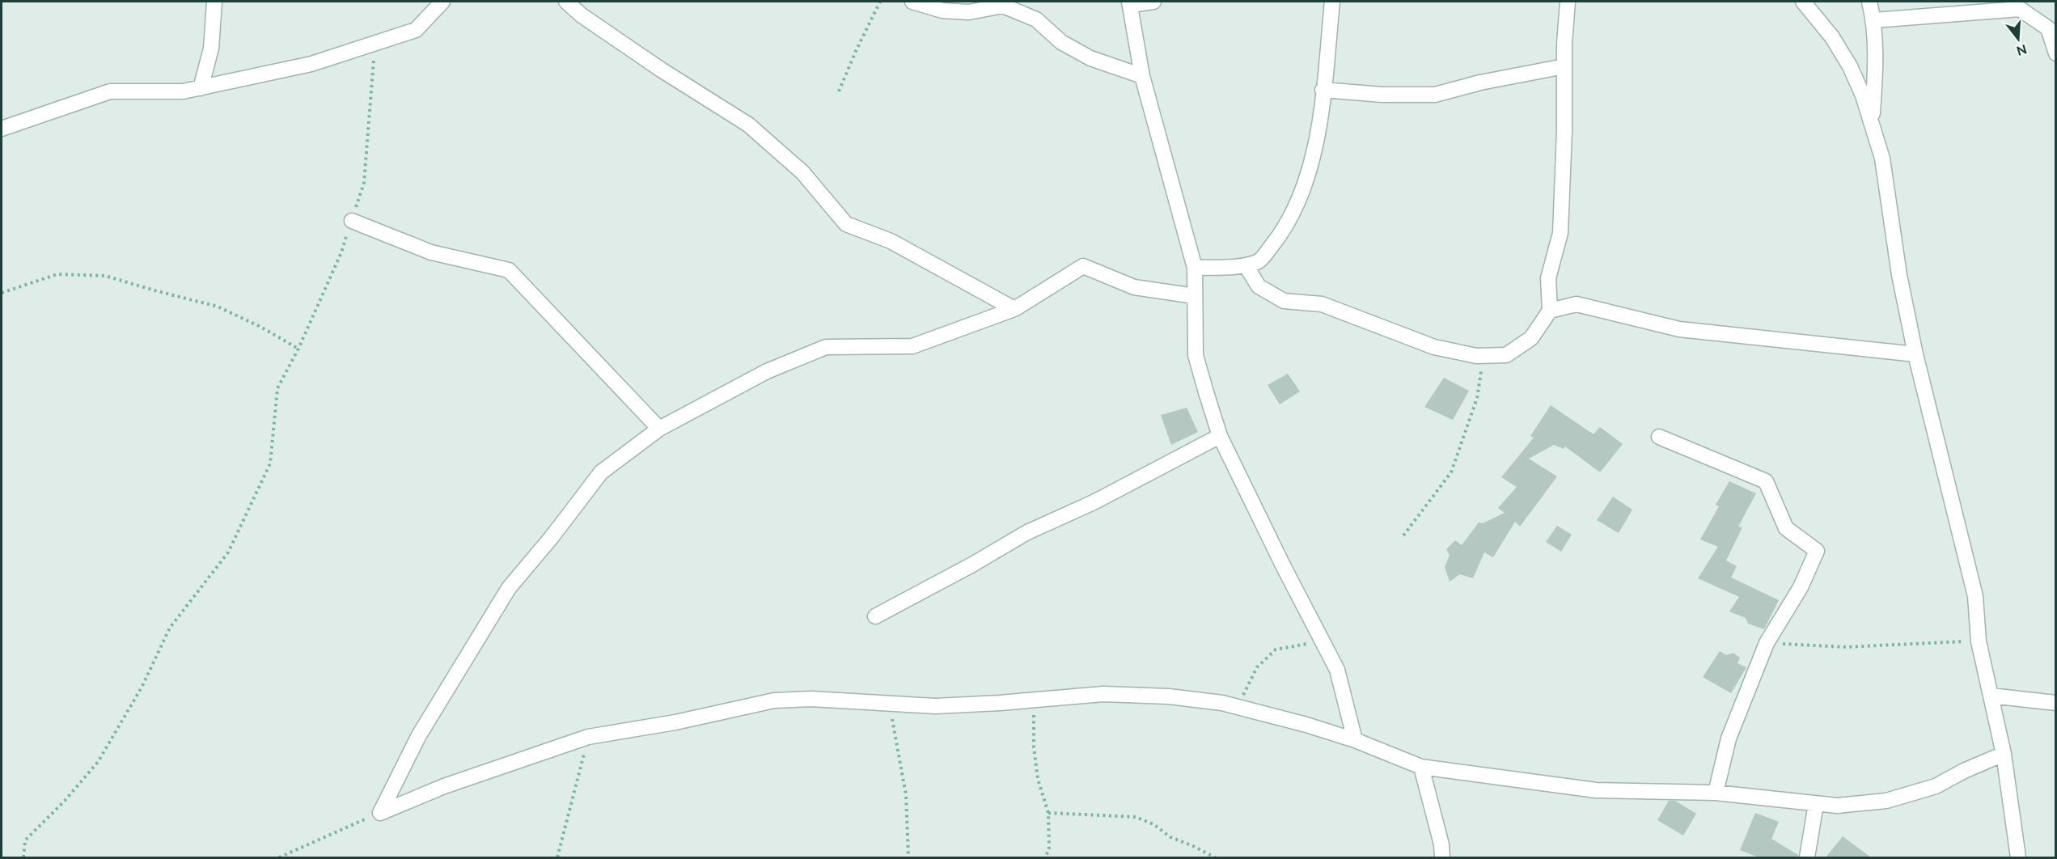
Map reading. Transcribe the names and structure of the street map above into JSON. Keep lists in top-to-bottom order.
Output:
{
  "north": "bottom"
}
